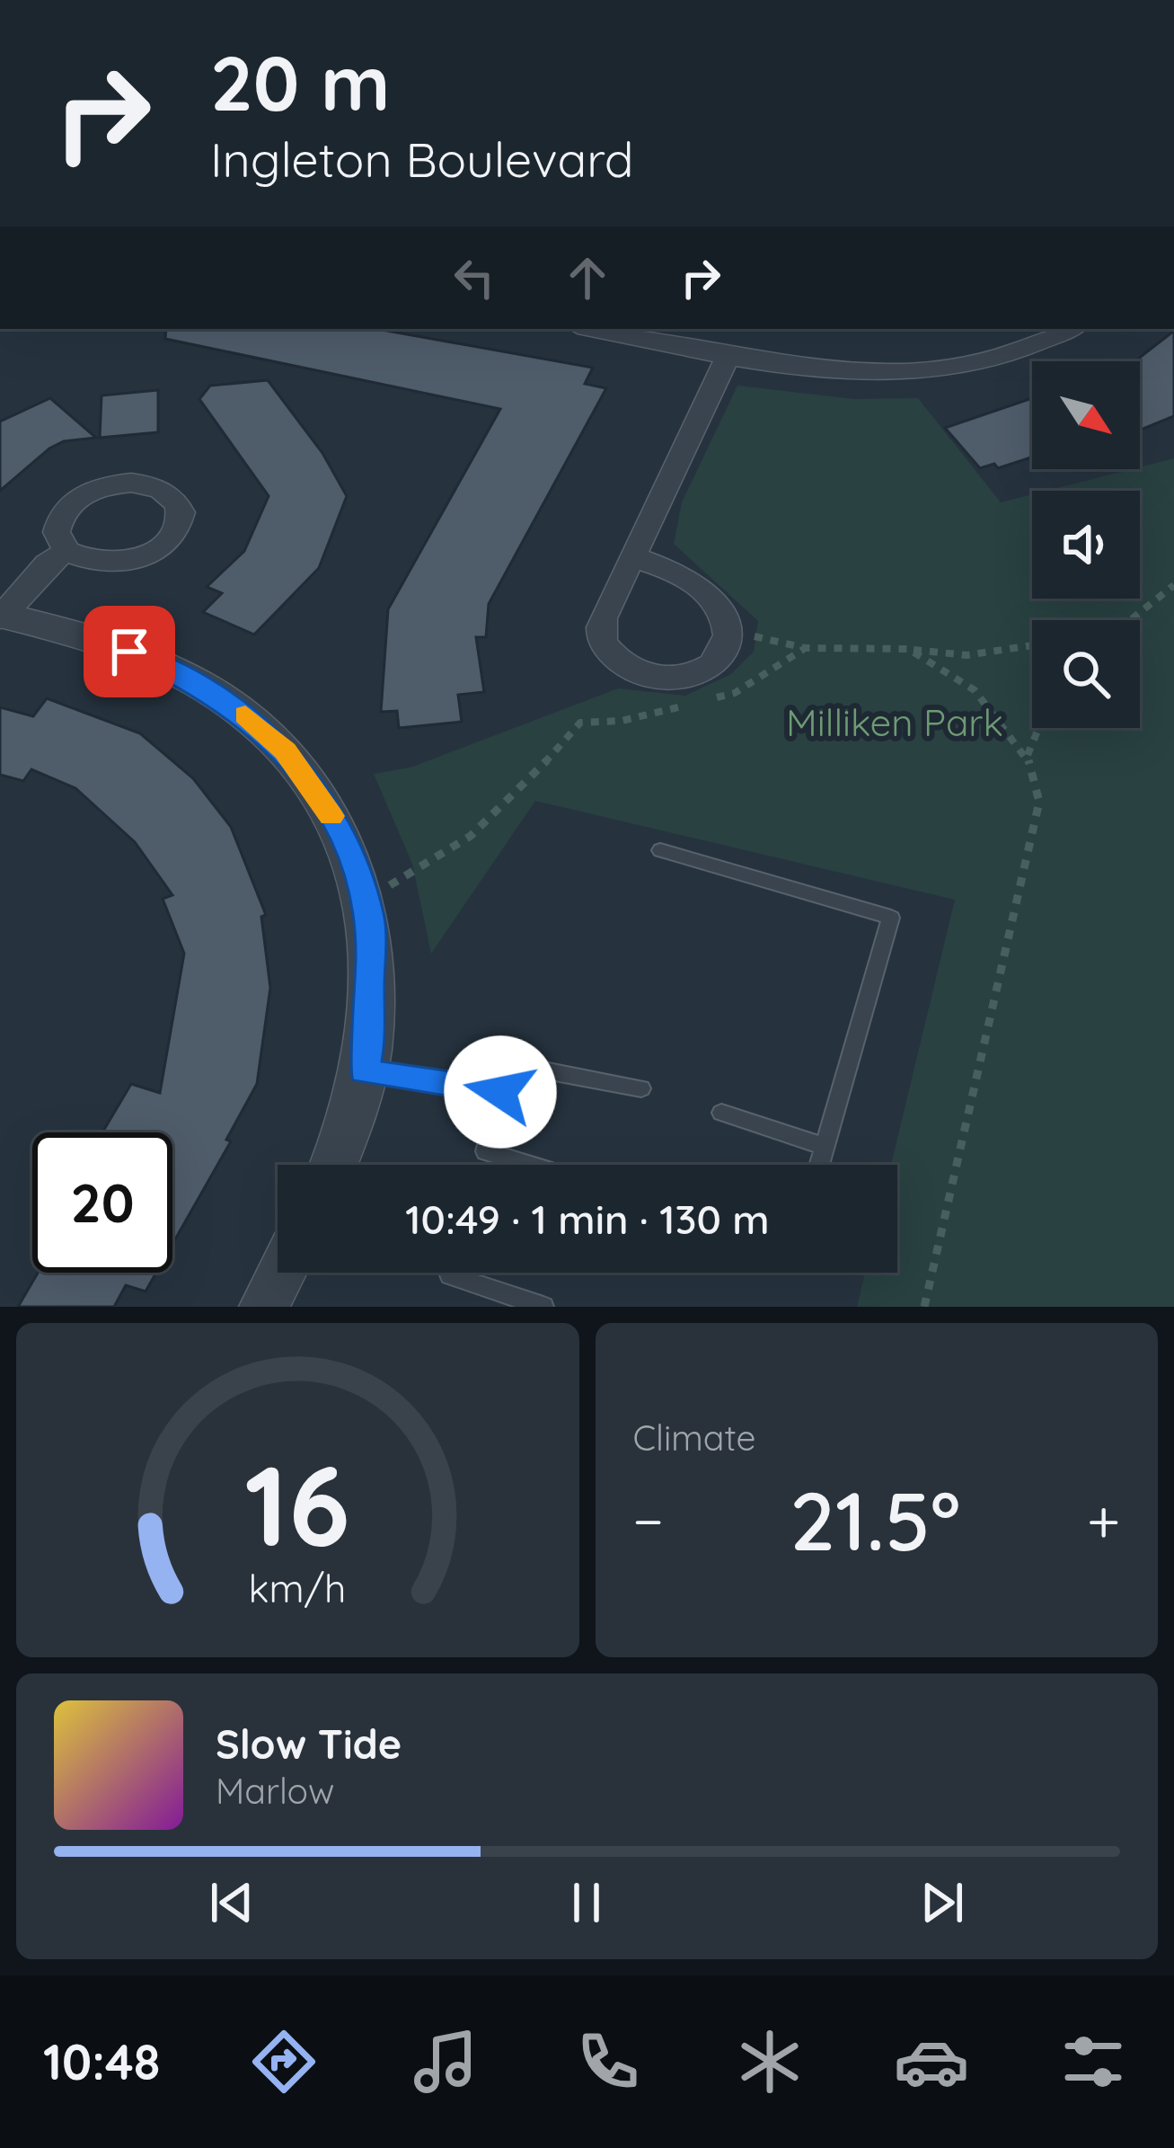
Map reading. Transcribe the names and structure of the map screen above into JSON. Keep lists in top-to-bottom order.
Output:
{
  "parks": ["Milliken Park"],
  "north": "bottom right",
  "page": {
    "turn": ["20 m", "Ingleton Boulevard"],
    "limit": "20",
    "trip": "10:49 · 1 min · 130 m",
    "tile": "Climate",
    "heat": ["−", "21.5°", "+"],
    "song": ["Slow Tide", "Marlow"],
    "tabs": "10:48",
    "gauge": ["16", "km/h"]
  }
}
